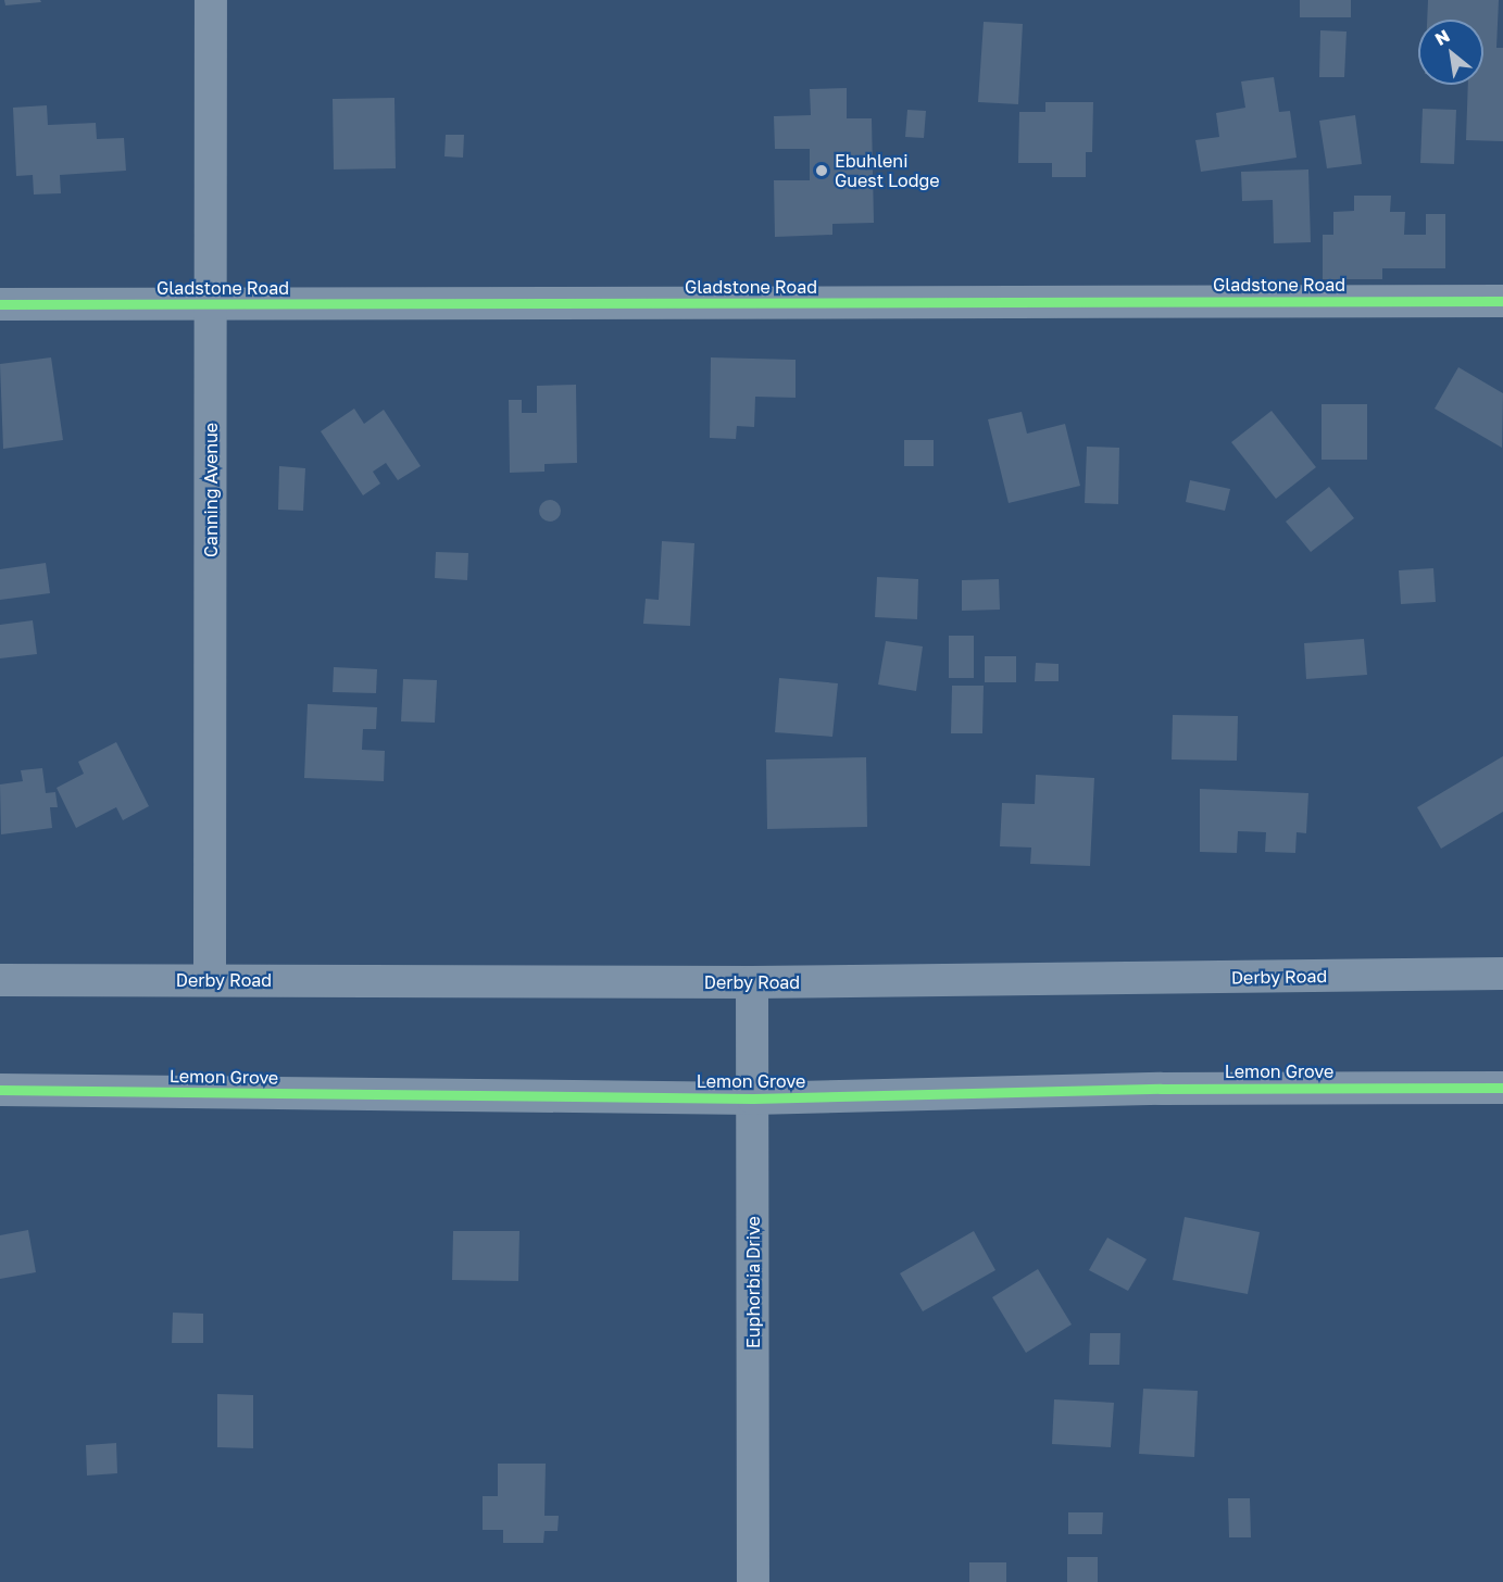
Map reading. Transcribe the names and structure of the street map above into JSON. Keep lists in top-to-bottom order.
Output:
{
  "streets": {
    "street": [
      "Gladstone Road",
      "Canning Avenue",
      "Derby Road",
      "Lemon Grove",
      "Euphorbia Drive"
    ]
  },
  "crossings": [
    ["Gladstone Road", "Canning Avenue"],
    ["Canning Avenue", "Derby Road"],
    ["Derby Road", "Euphorbia Drive"],
    ["Lemon Grove", "Euphorbia Drive"]
  ],
  "places": ["Ebuhleni Guest Lodge"],
  "north": "top left"
}
